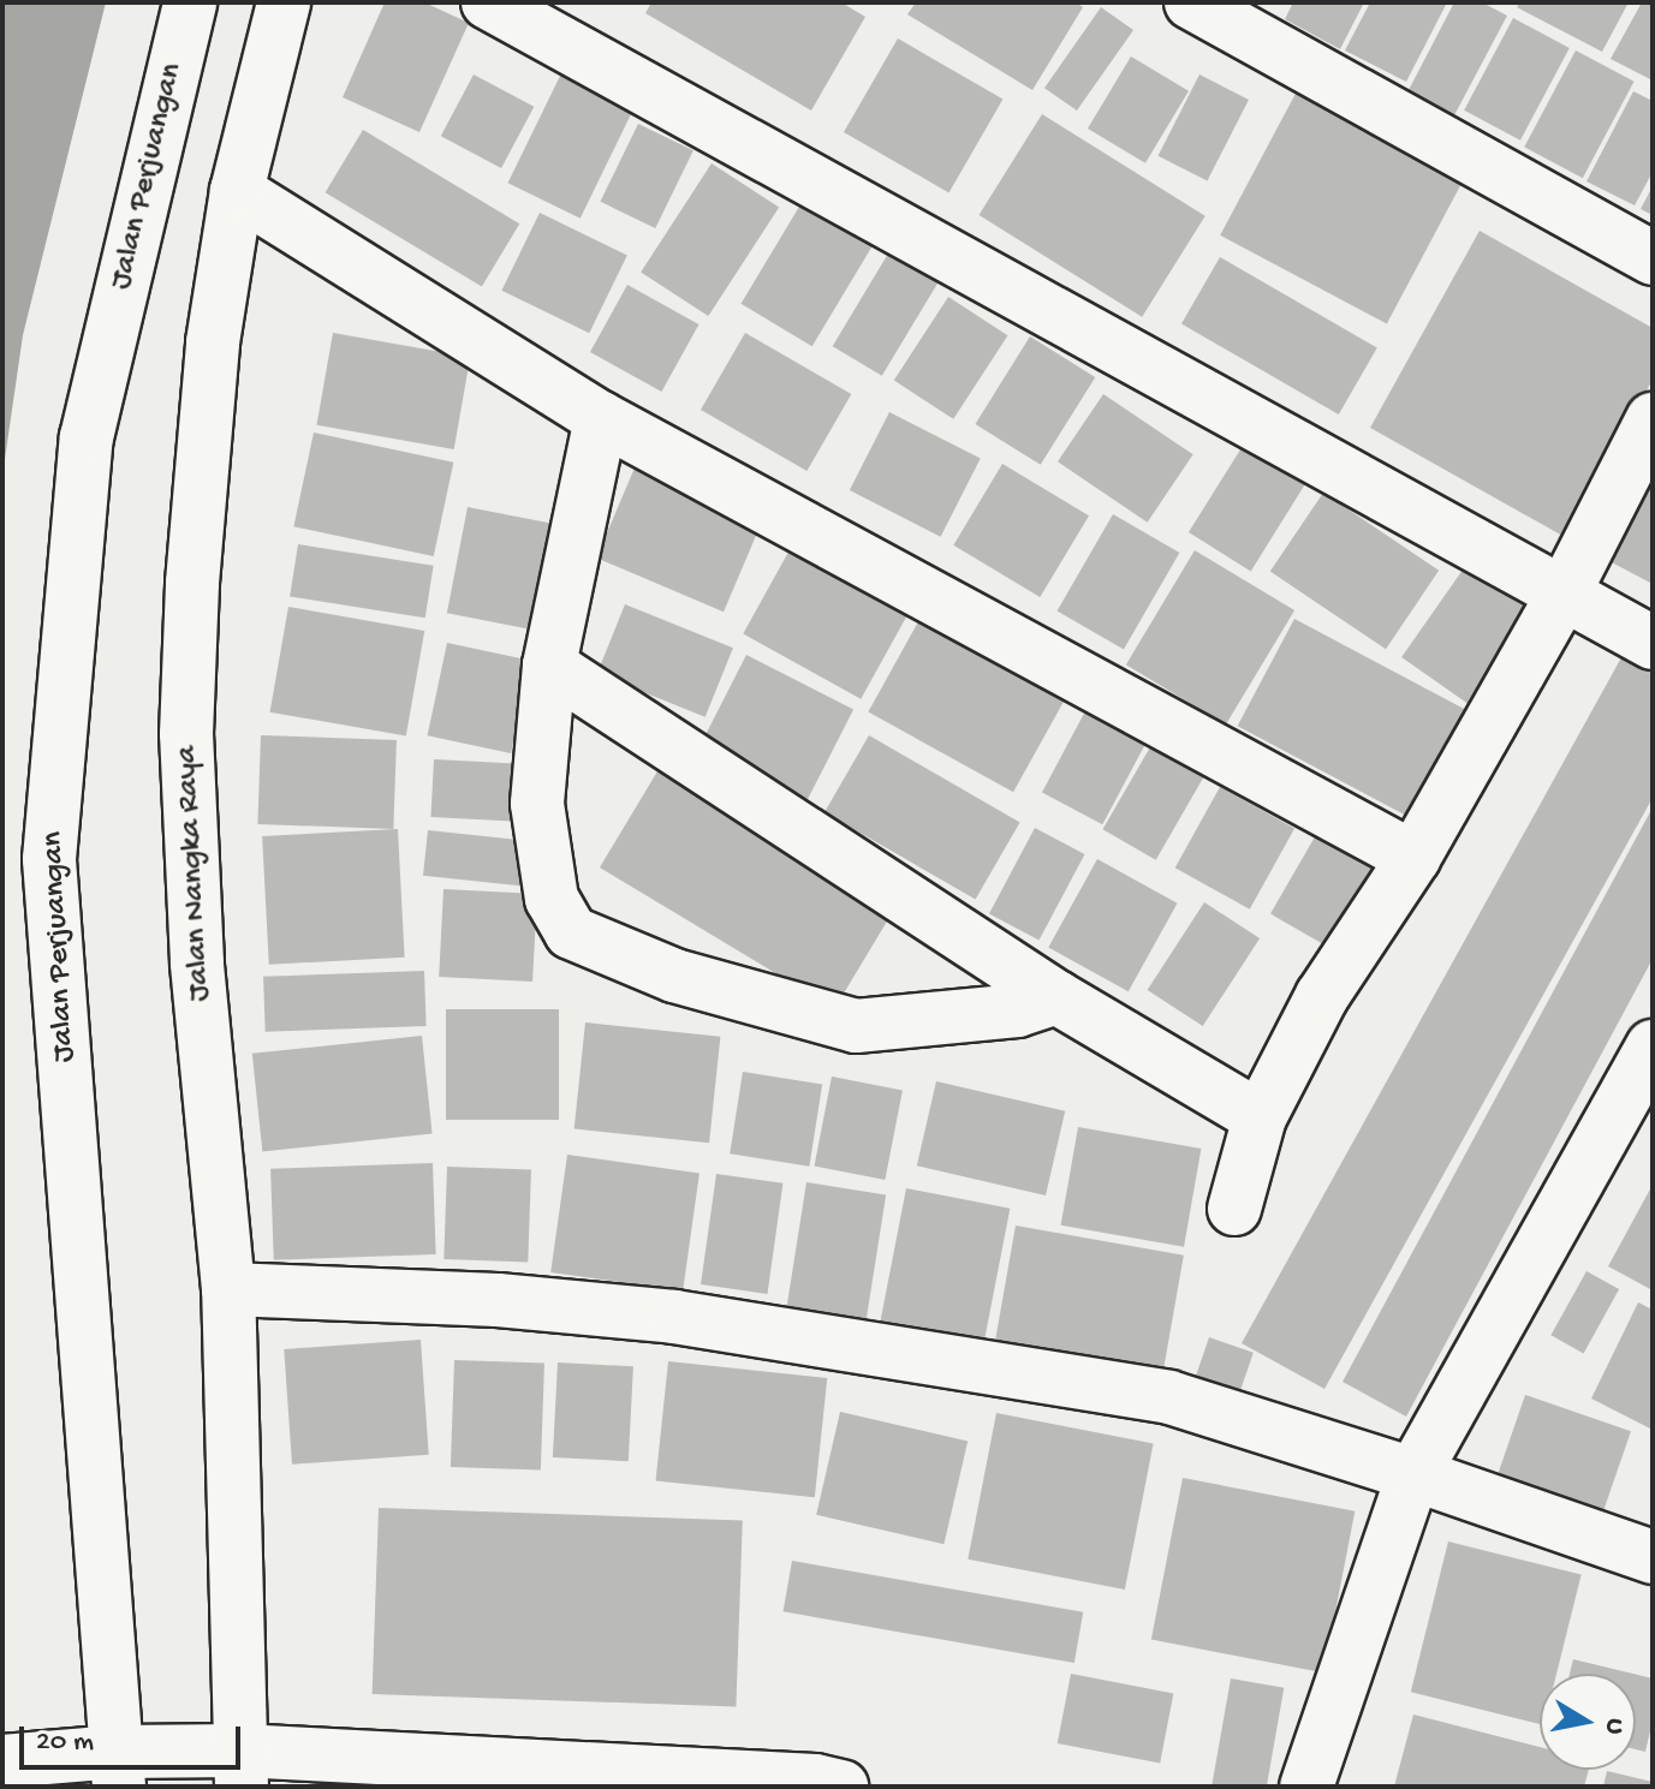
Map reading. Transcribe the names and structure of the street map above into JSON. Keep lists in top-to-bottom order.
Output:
{
  "streets": {
    "street": ["Jalan Perjuangan", "Jalan Nangka Raya"]
  },
  "scale_bar": "20 m",
  "north": "right"
}
